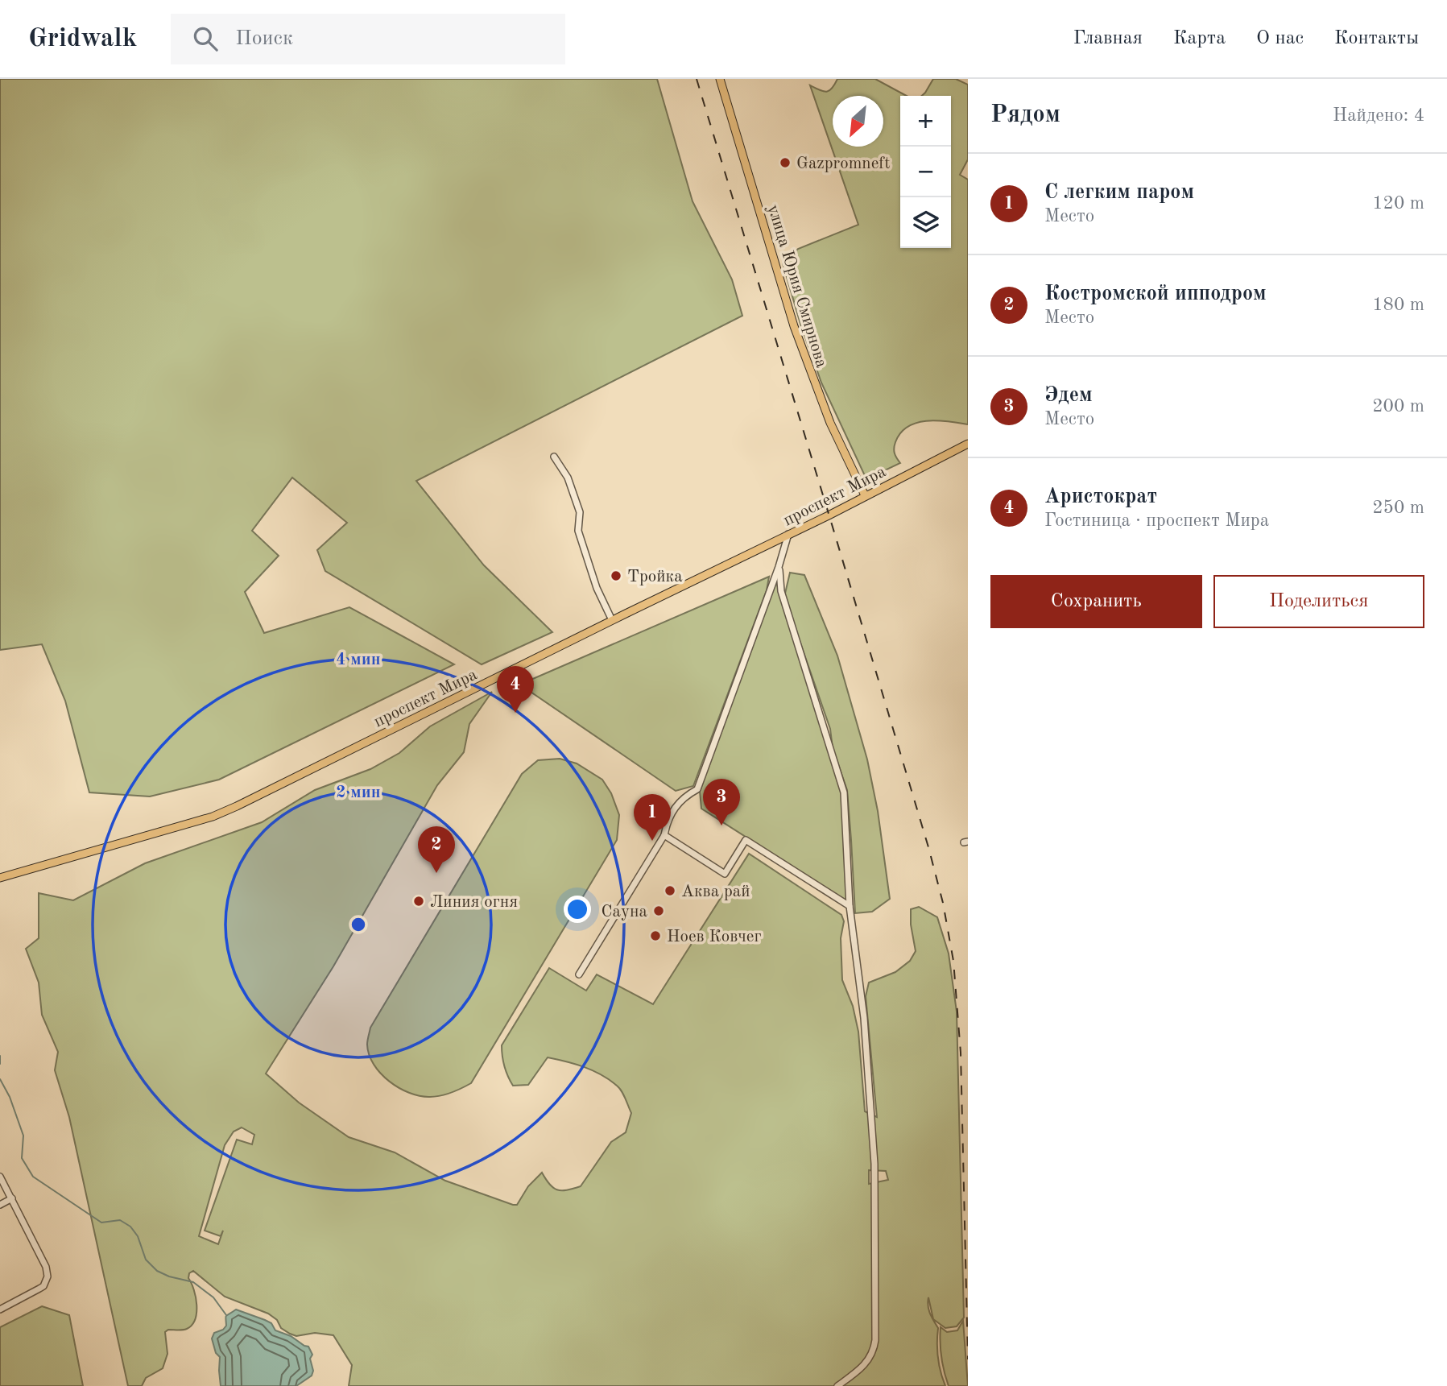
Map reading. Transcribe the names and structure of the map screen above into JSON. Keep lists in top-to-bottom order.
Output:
{
  "streets": {
    "main road": ["улица Юрия Смирнова", "проспект Мира"]
  },
  "crossings": [
    ["улица Юрия Смирнова", "проспект Мира"]
  ],
  "places": [
    "Gazpromneft",
    "Тройка",
    "Аква рай",
    "Линия огня",
    "Сауна",
    "Ноев Ковчег"
  ],
  "north": "bottom left",
  "page": {
    "header": "Gridwalk",
    "search": "Поиск",
    "nav": [
      "Главная",
      "Карта",
      "О нас",
      "Контакты"
    ],
    "heading": ["Рядом", "Найдено: 4"],
    "map_buttons": ["+", "−"],
    "list": [
      {
        "mark": "1",
        "name": "С легким паром",
        "note": "Место",
        "value": "120 m"
      },
      {
        "mark": "2",
        "name": "Костромской ипподром",
        "note": "Место",
        "value": "180 m"
      },
      {
        "mark": "3",
        "name": "Эдем",
        "note": "Место",
        "value": "200 m"
      },
      {
        "mark": "4",
        "name": "Аристократ",
        "note": "Гостиница · проспект Мира",
        "value": "250 m"
      }
    ],
    "buttons": ["Сохранить", "Поделиться"],
    "pins": [
      "4",
      "3",
      "1",
      "2"
    ]
  },
  "rings": ["4 мин", "2 мин"]
}
